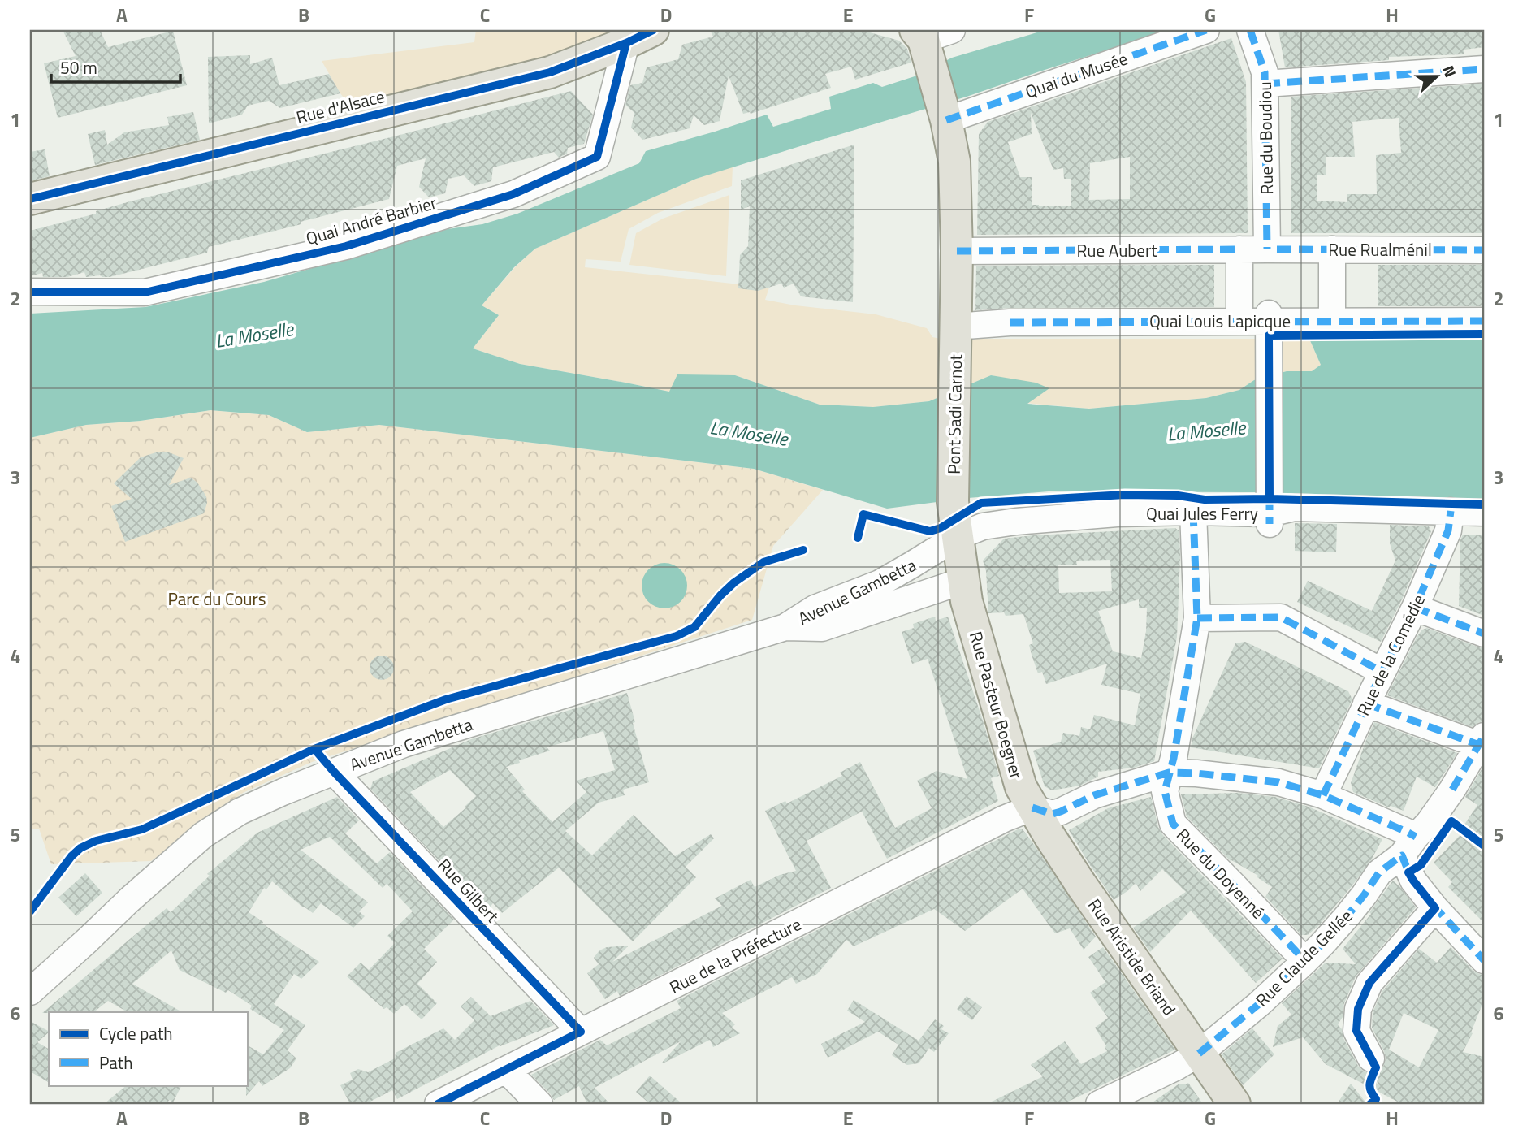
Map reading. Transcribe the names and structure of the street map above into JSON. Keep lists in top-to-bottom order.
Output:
{
  "streets": {
    "main road": [
      "Rue d'Alsace",
      "Pont Sadi Carnot",
      "Rue Pasteur Boegner",
      "Rue Aristide Briand"
    ],
    "street": [
      "Quai du Musée",
      "Rue du Boudiou",
      "Quai André Barbier",
      "Rue Rualménil",
      "Rue Aubert",
      "Quai Louis Lapicque",
      "Quai Jules Ferry",
      "Avenue Gambetta",
      "Rue de la Comédie",
      "Rue du Doyenné",
      "Rue Gilbert",
      "Rue de la Préfecture",
      "Rue Claude Gellée"
    ]
  },
  "crossings": [
    ["Quai du Musée", "Pont Sadi Carnot"],
    ["Rue d'Alsace", "Quai André Barbier"],
    ["Rue du Boudiou", "Rue Rualménil"],
    ["Rue du Boudiou", "Rue Aubert"],
    ["Rue Rualménil", "Rue Aubert"],
    ["Rue Aubert", "Pont Sadi Carnot"],
    ["Quai Louis Lapicque", "Pont Sadi Carnot"],
    ["Pont Sadi Carnot", "Quai Jules Ferry"],
    ["Pont Sadi Carnot", "Avenue Gambetta"],
    ["Pont Sadi Carnot", "Rue Pasteur Boegner"],
    ["Quai Jules Ferry", "Avenue Gambetta"],
    ["Quai Jules Ferry", "Rue de la Comédie"],
    ["Quai Jules Ferry", "Rue Pasteur Boegner"],
    ["Quai Jules Ferry", "Rue du Doyenné"],
    ["Avenue Gambetta", "Rue Pasteur Boegner"],
    ["Avenue Gambetta", "Rue Gilbert"],
    ["Rue Pasteur Boegner", "Rue de la Préfecture"],
    ["Rue Pasteur Boegner", "Rue Aristide Briand"],
    ["Rue du Doyenné", "Rue Claude Gellée"],
    ["Rue Gilbert", "Rue de la Préfecture"],
    ["Rue de la Préfecture", "Rue Aristide Briand"],
    ["Rue Aristide Briand", "Rue Claude Gellée"]
  ],
  "water": ["La Moselle"],
  "parks": ["Parc du Cours"],
  "legend": ["Cycle path", "Path"],
  "scale_bar": "50 m",
  "north": "right",
  "grid": {
    "columns": [
      "A",
      "B",
      "C",
      "D",
      "E",
      "F",
      "G",
      "H"
    ],
    "rows": [
      "1",
      "2",
      "3",
      "4",
      "5",
      "6"
    ]
  }
}
